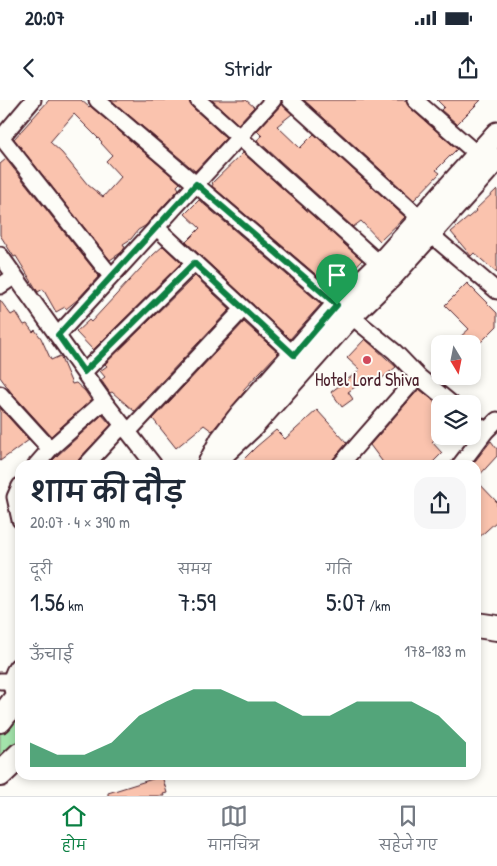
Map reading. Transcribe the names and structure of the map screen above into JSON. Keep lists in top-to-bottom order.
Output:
{
  "places": ["Hotel Lord Shiva"],
  "north": "bottom",
  "page": {
    "status": "20:07",
    "header": "Stridr",
    "heading": ["शाम की दौड़", "20:07 · 4 × 390 m"],
    "stats": [
      ["दूरी", "1.56 km"],
      ["समय", "7:59"],
      ["गति", "5:07 /km"]
    ],
    "chart": ["ऊँचाई", "178–183 m"],
    "tabs": ["होम", "मानचित्र", "सहेजे गए"]
  }
}
